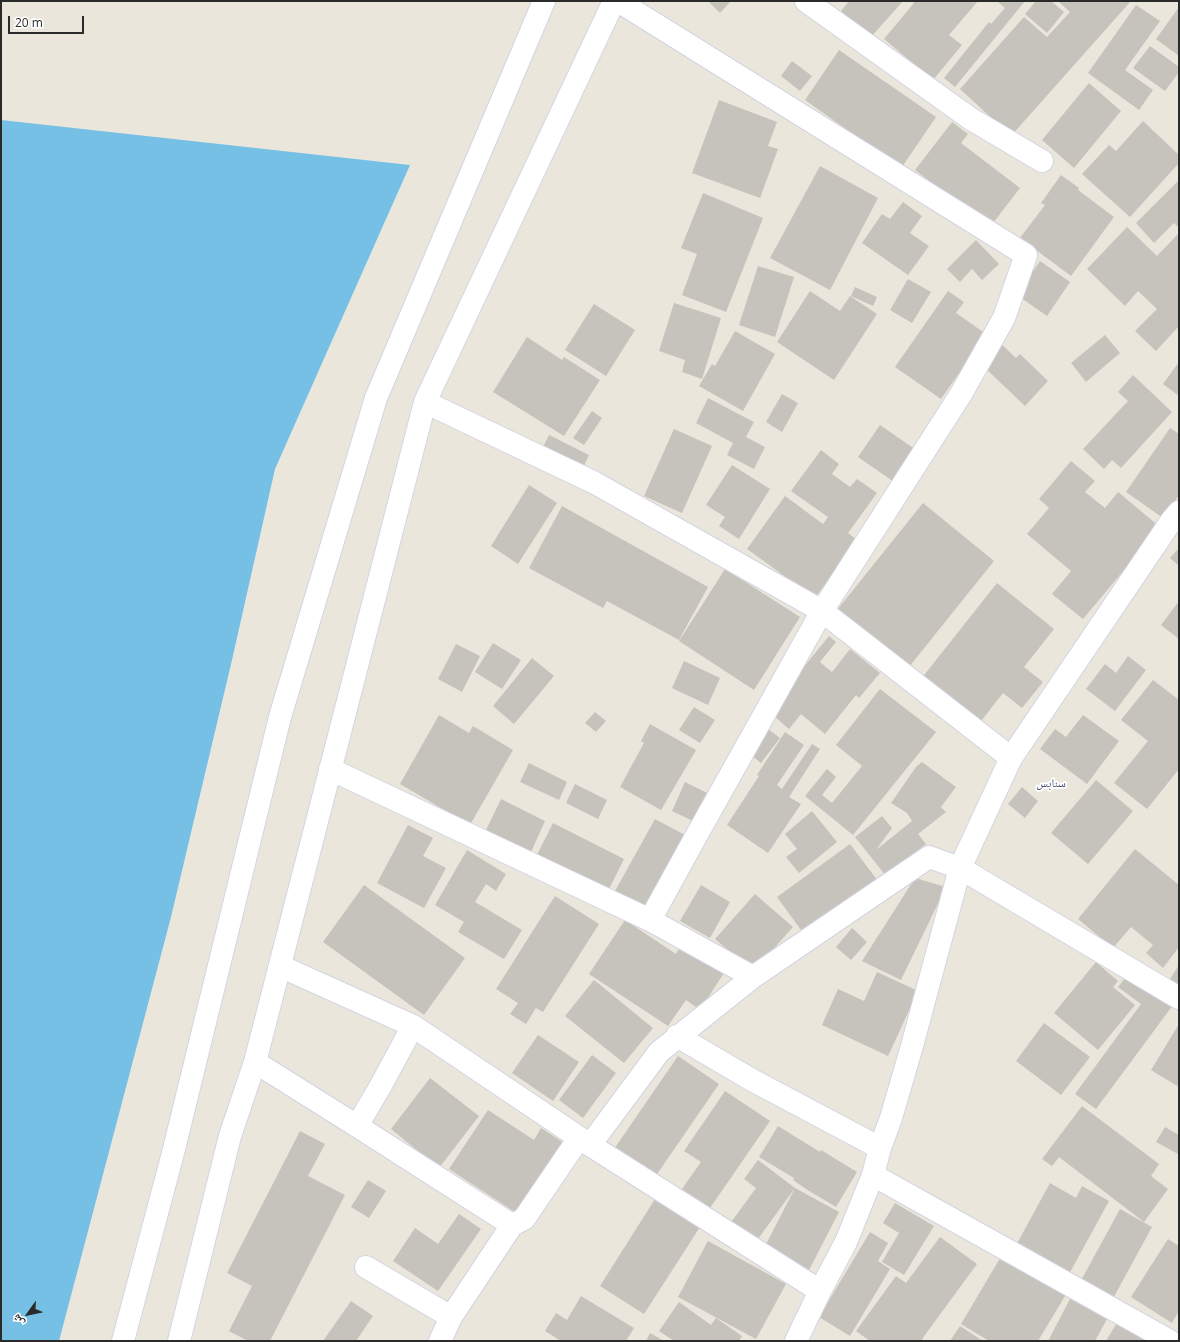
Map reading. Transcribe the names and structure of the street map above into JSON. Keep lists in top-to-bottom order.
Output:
{
  "districts": ["سنابس"],
  "scale_bar": "20 m",
  "north": "bottom left"
}
